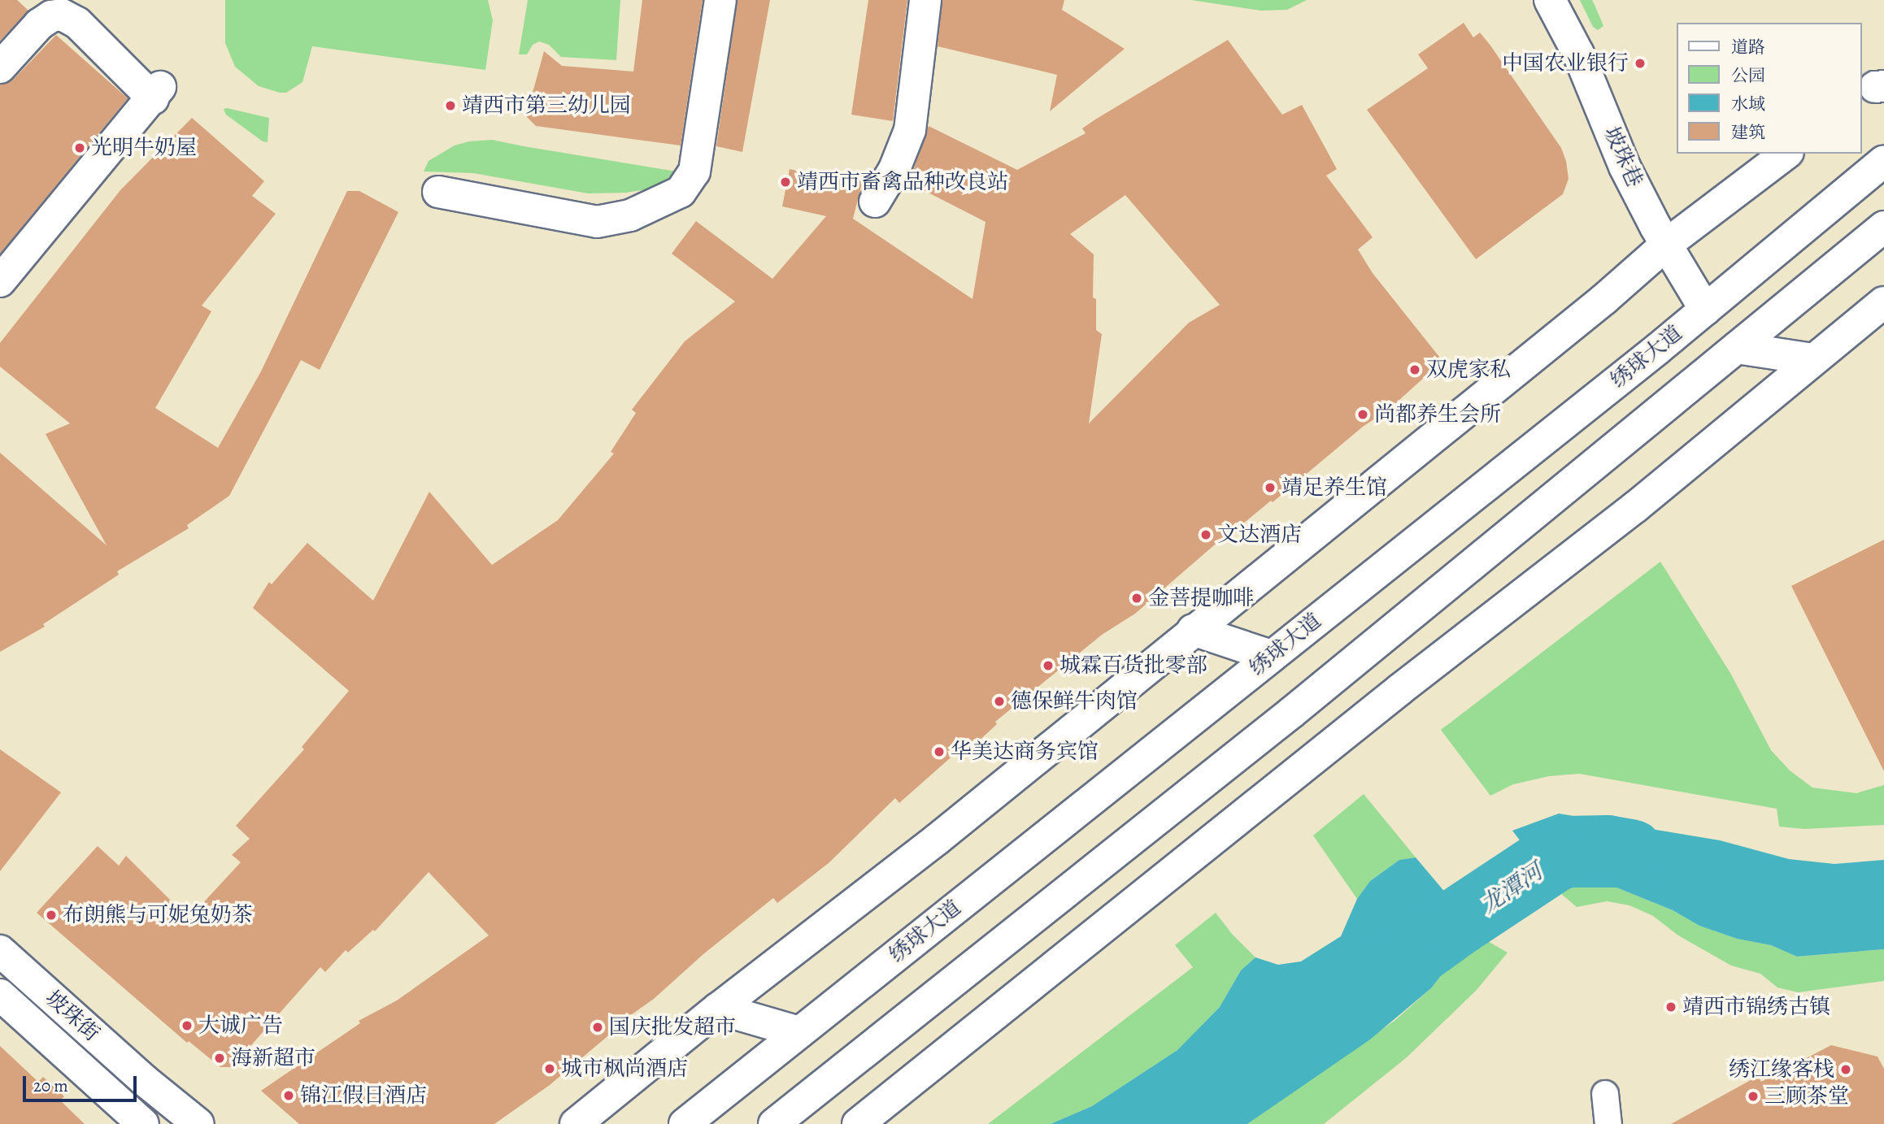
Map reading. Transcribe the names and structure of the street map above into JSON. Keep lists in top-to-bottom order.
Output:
{
  "streets": {
    "street": ["坡珠巷", "绣球大道", "坡珠街"]
  },
  "crossings": [
    ["坡珠巷", "绣球大道"]
  ],
  "water": ["龙潭河"],
  "places": [
    "中国农业银行",
    "靖西市第三幼儿园",
    "光明牛奶屋",
    "靖西市畜禽品种改良站",
    "双虎家私",
    "尚都养生会所",
    "靖足养生馆",
    "文达酒店",
    "金菩提咖啡",
    "城霖百货批零部",
    "德保鲜牛肉馆",
    "华美达商务宾馆",
    "布朗熊与可妮兔奶茶",
    "靖西市锦绣古镇",
    "大诚广告",
    "国庆批发超市",
    "海新超市",
    "城市枫尚酒店",
    "绣江缘客栈",
    "锦江假日酒店",
    "三顾茶堂"
  ],
  "legend": [
    "道路",
    "公园",
    "水域",
    "建筑"
  ],
  "scale_bar": "20 m"
}
